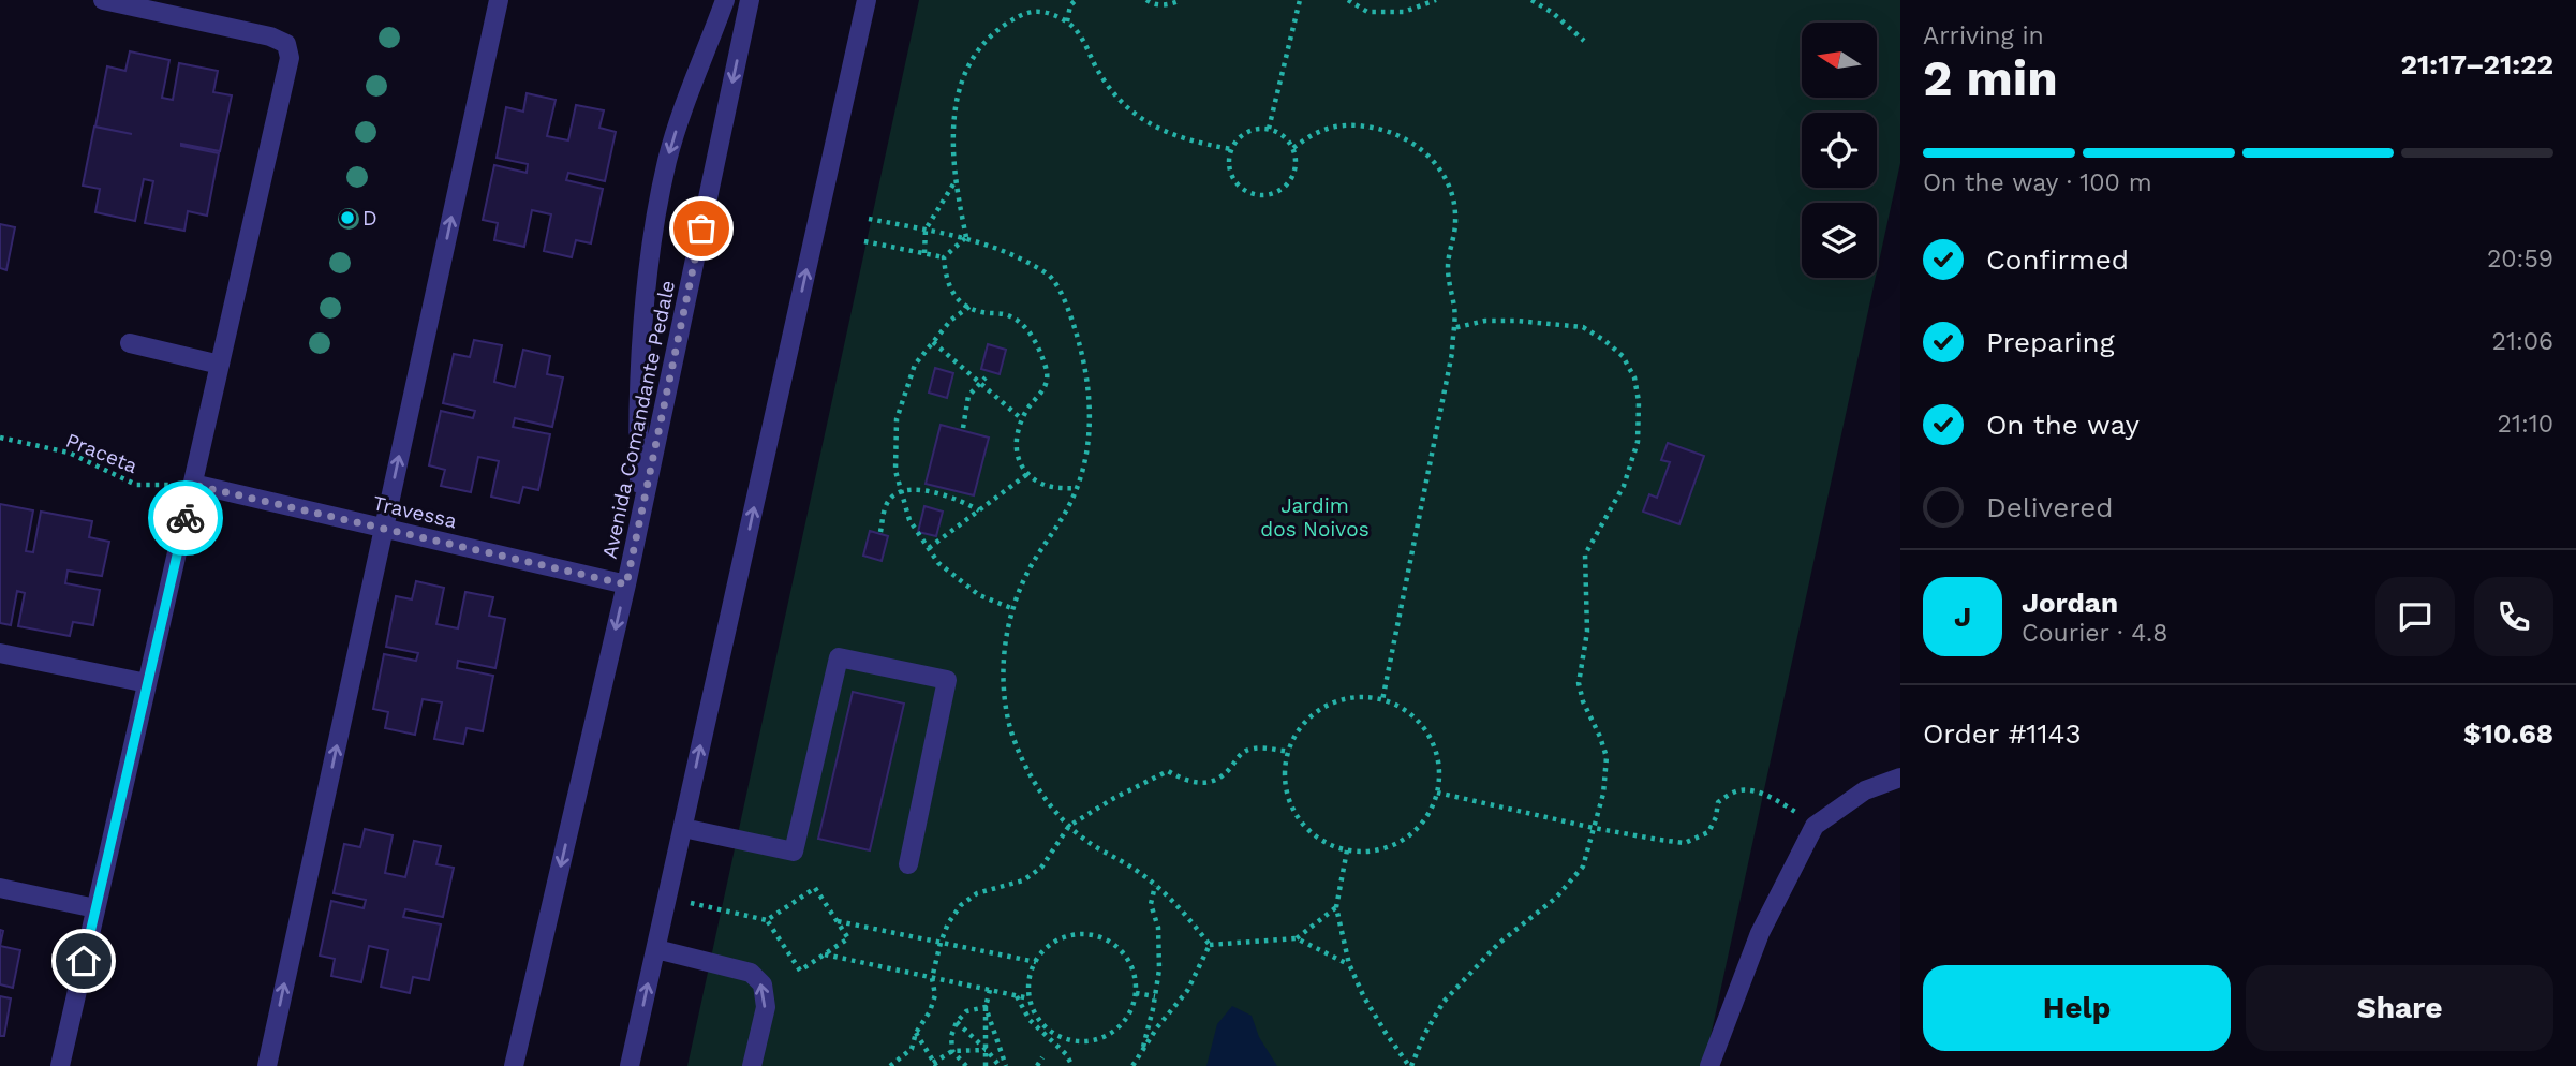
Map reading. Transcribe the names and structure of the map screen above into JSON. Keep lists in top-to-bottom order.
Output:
{
  "streets": {
    "street": ["Avenida Comandante Pedale", "Travessa"],
    "path": ["Praceta"]
  },
  "crossings": [
    ["Avenida Comandante Pedale", "Travessa"],
    ["Praceta", "Travessa"]
  ],
  "parks": ["Jardim dos Noivos"],
  "places": ["D"],
  "north": "left",
  "page": {
    "heading": ["2 min", "Arriving in", "21:17–21:22"],
    "panel": [
      "Jordan",
      "Courier · 4.8",
      "Order #1143",
      "$10.68"
    ],
    "bar": "On the way · 100 m",
    "list": [
      ["Confirmed", "20:59"],
      ["Preparing", "21:06"],
      ["On the way", "21:10"],
      "Delivered"
    ],
    "round": "J",
    "buttons": ["Help", "Share"]
  }
}
